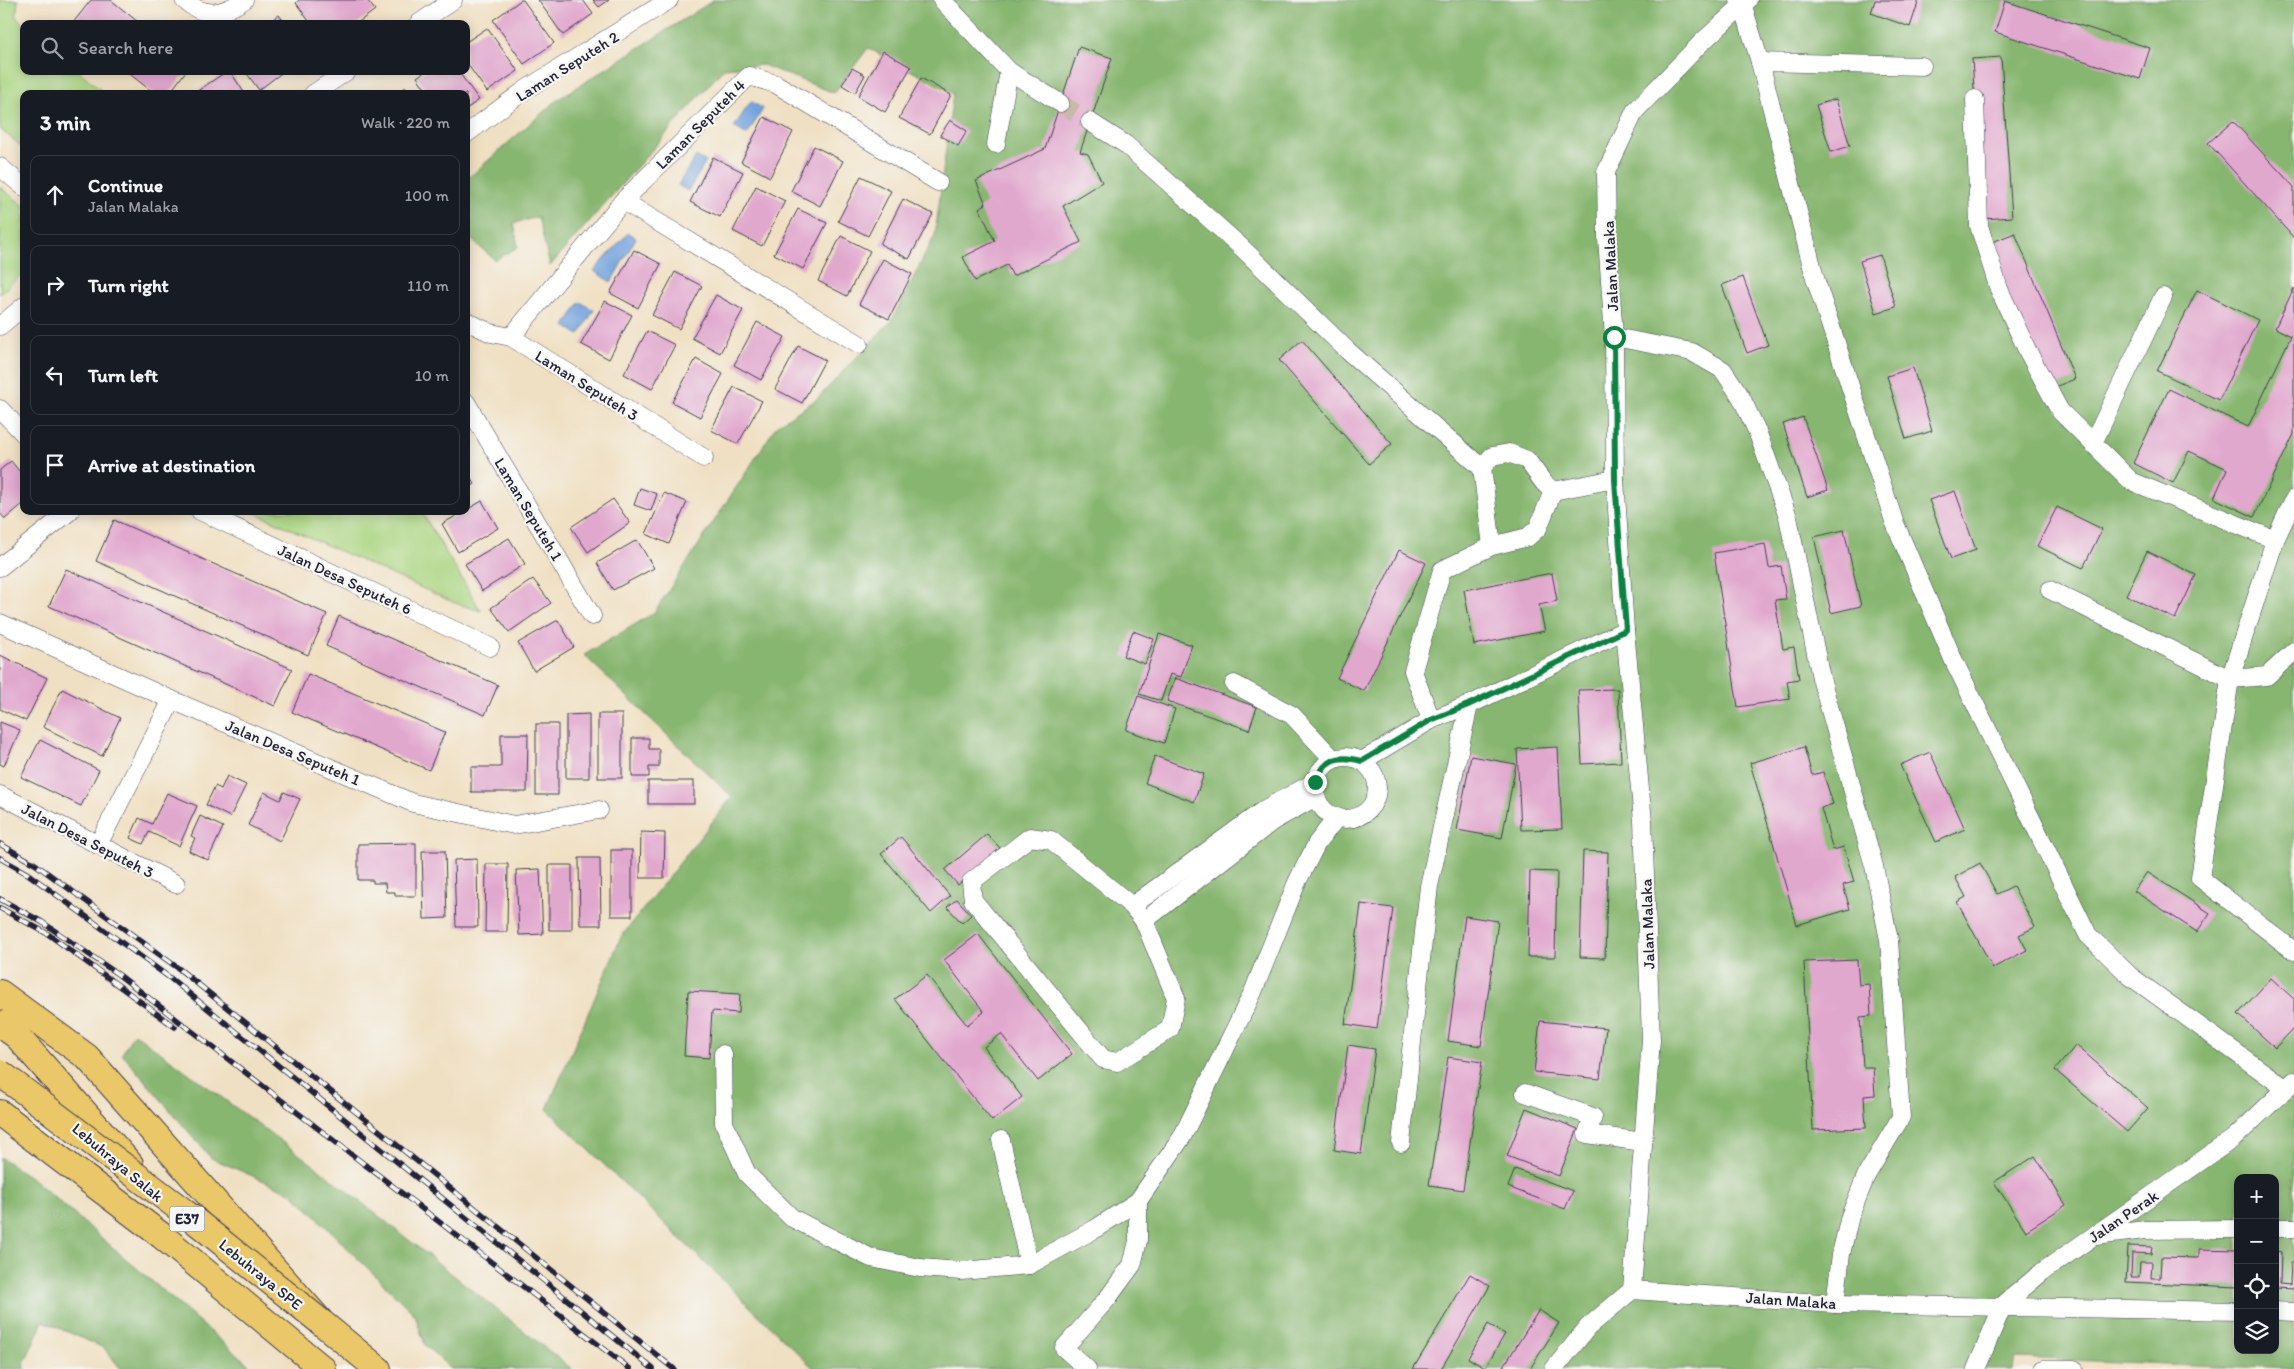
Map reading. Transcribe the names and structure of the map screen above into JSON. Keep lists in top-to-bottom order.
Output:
{
  "streets": {
    "highway": ["Lebuhraya Salak", "E37", "Lebuhraya SPE"],
    "street": [
      "Laman Seputeh 2",
      "Laman Seputeh 4",
      "Jalan Malaka",
      "Laman Seputeh 3",
      "Laman Seputeh 1",
      "Jalan Desa Seputeh 6",
      "Jalan Desa Seputeh 1",
      "Jalan Desa Seputeh 3",
      "Jalan Perak"
    ]
  },
  "crossings": [
    ["Laman Seputeh 4", "Laman Seputeh 3"],
    ["Jalan Malaka", "Jalan Perak"],
    ["Lebuhraya Salak", "Lebuhraya SPE"]
  ],
  "page": {
    "search": "Search here",
    "heading": ["3 min", "Walk · 220 m"],
    "list": [
      ["Continue", "Jalan Malaka", "100 m"],
      ["Turn right", "110 m"],
      ["Turn left", "10 m"],
      "Arrive at destination"
    ],
    "map_buttons": ["+", "−"]
  }
}
